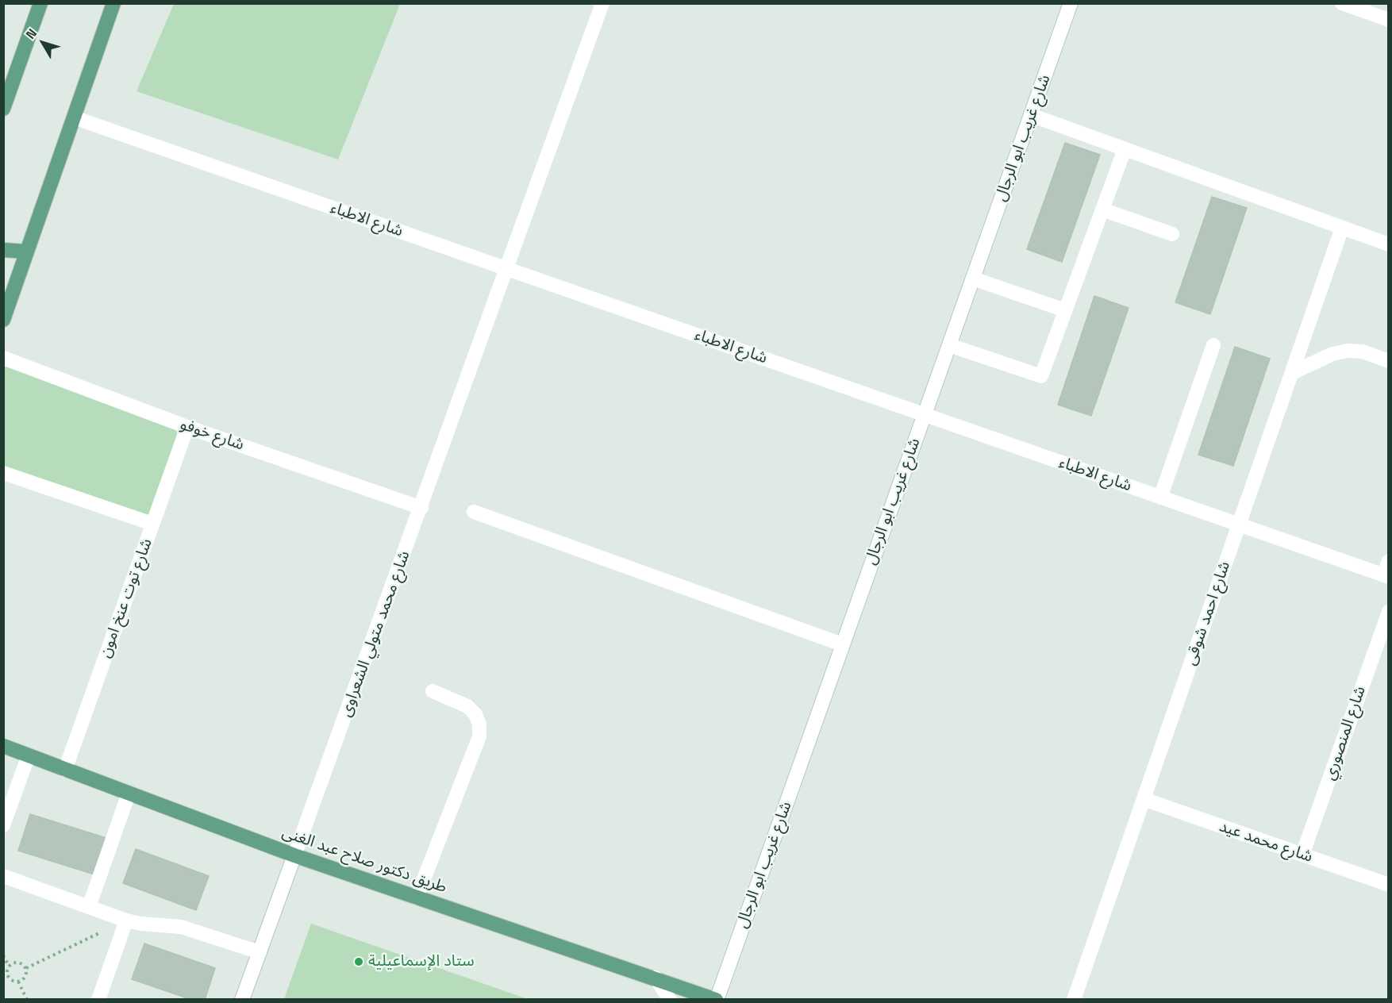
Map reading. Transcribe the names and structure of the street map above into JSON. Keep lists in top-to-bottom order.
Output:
{
  "streets": {
    "main road": ["طريق دكتور صلاح عبد الغنى"],
    "street": [
      "شارع غريب ابو الرجال",
      "شارع الاطباء",
      "شارع خوفو",
      "شارع توت عنخ امون",
      "شارع احمد شوقى",
      "شارع محمد متولي الشعراوى",
      "شارع المنصوري",
      "شارع محمد عيد"
    ]
  },
  "crossings": [
    ["شارع غريب ابو الرجال", "شارع الاطباء"],
    ["شارع غريب ابو الرجال", "طريق دكتور صلاح عبد الغنى"],
    ["شارع الاطباء", "شارع احمد شوقى"],
    ["شارع الاطباء", "شارع محمد متولي الشعراوى"],
    ["شارع خوفو", "شارع توت عنخ امون"],
    ["شارع خوفو", "شارع محمد متولي الشعراوى"],
    ["شارع توت عنخ امون", "طريق دكتور صلاح عبد الغنى"],
    ["شارع احمد شوقى", "شارع محمد عيد"],
    ["شارع محمد متولي الشعراوى", "طريق دكتور صلاح عبد الغنى"],
    ["شارع المنصوري", "شارع محمد عيد"]
  ],
  "places": ["ستاد الإسماعيلية"],
  "north": "top left"
}
